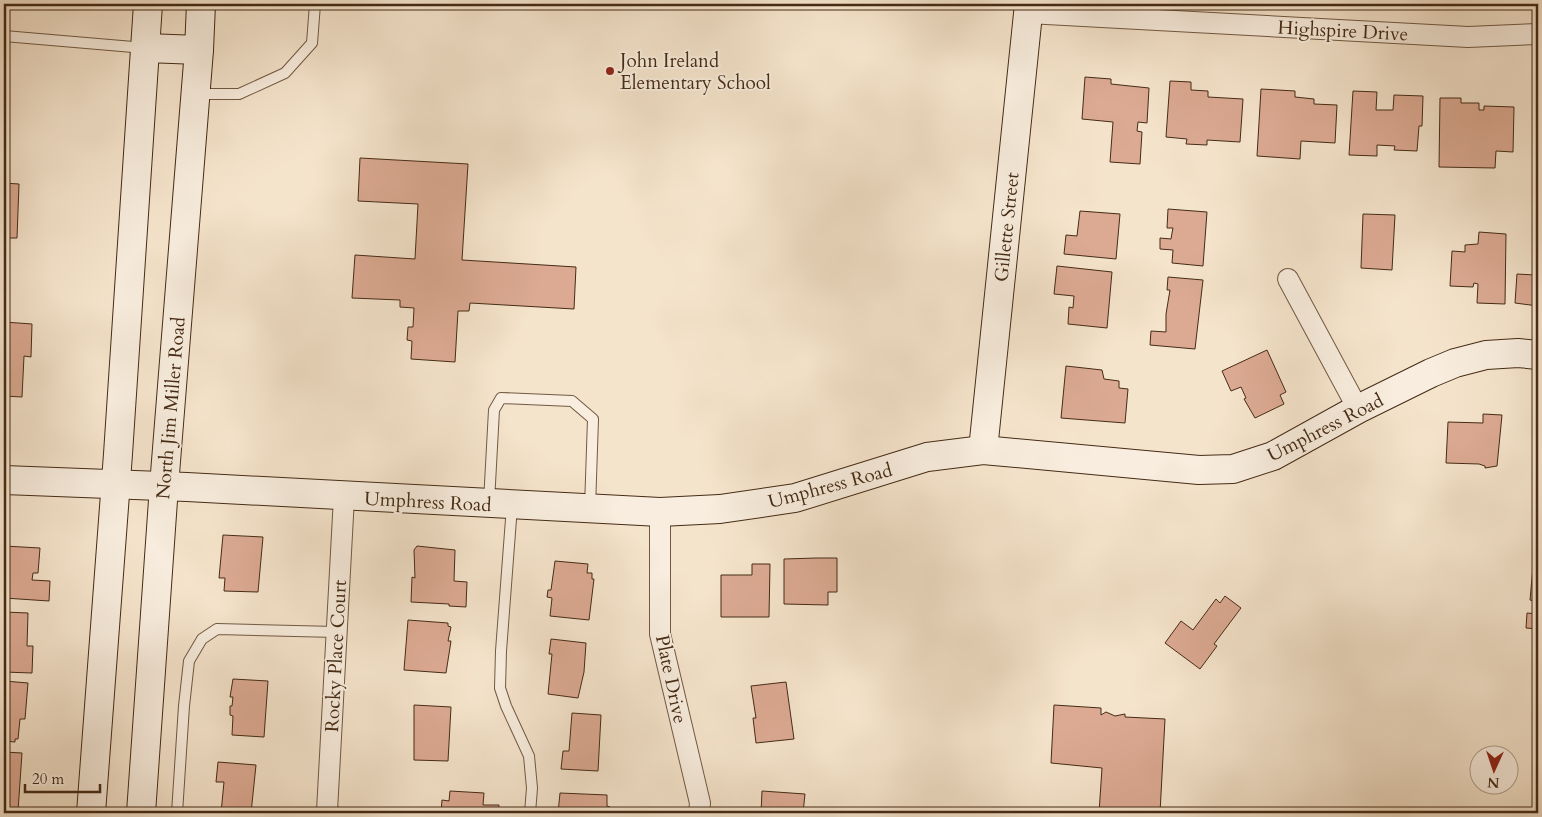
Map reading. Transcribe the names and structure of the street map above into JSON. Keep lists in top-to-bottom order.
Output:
{
  "streets": {
    "street": [
      "Highspire Drive",
      "Gillette Street",
      "North Jim Miller Road",
      "Umphress Road",
      "Rocky Place Court",
      "Plate Drive"
    ]
  },
  "crossings": [
    ["Highspire Drive", "Gillette Street"],
    ["Gillette Street", "Umphress Road"],
    ["North Jim Miller Road", "Umphress Road"],
    ["Umphress Road", "Rocky Place Court"],
    ["Umphress Road", "Plate Drive"]
  ],
  "places": ["John Ireland Elementary School"],
  "scale_bar": "20 m",
  "north": "bottom"
}
